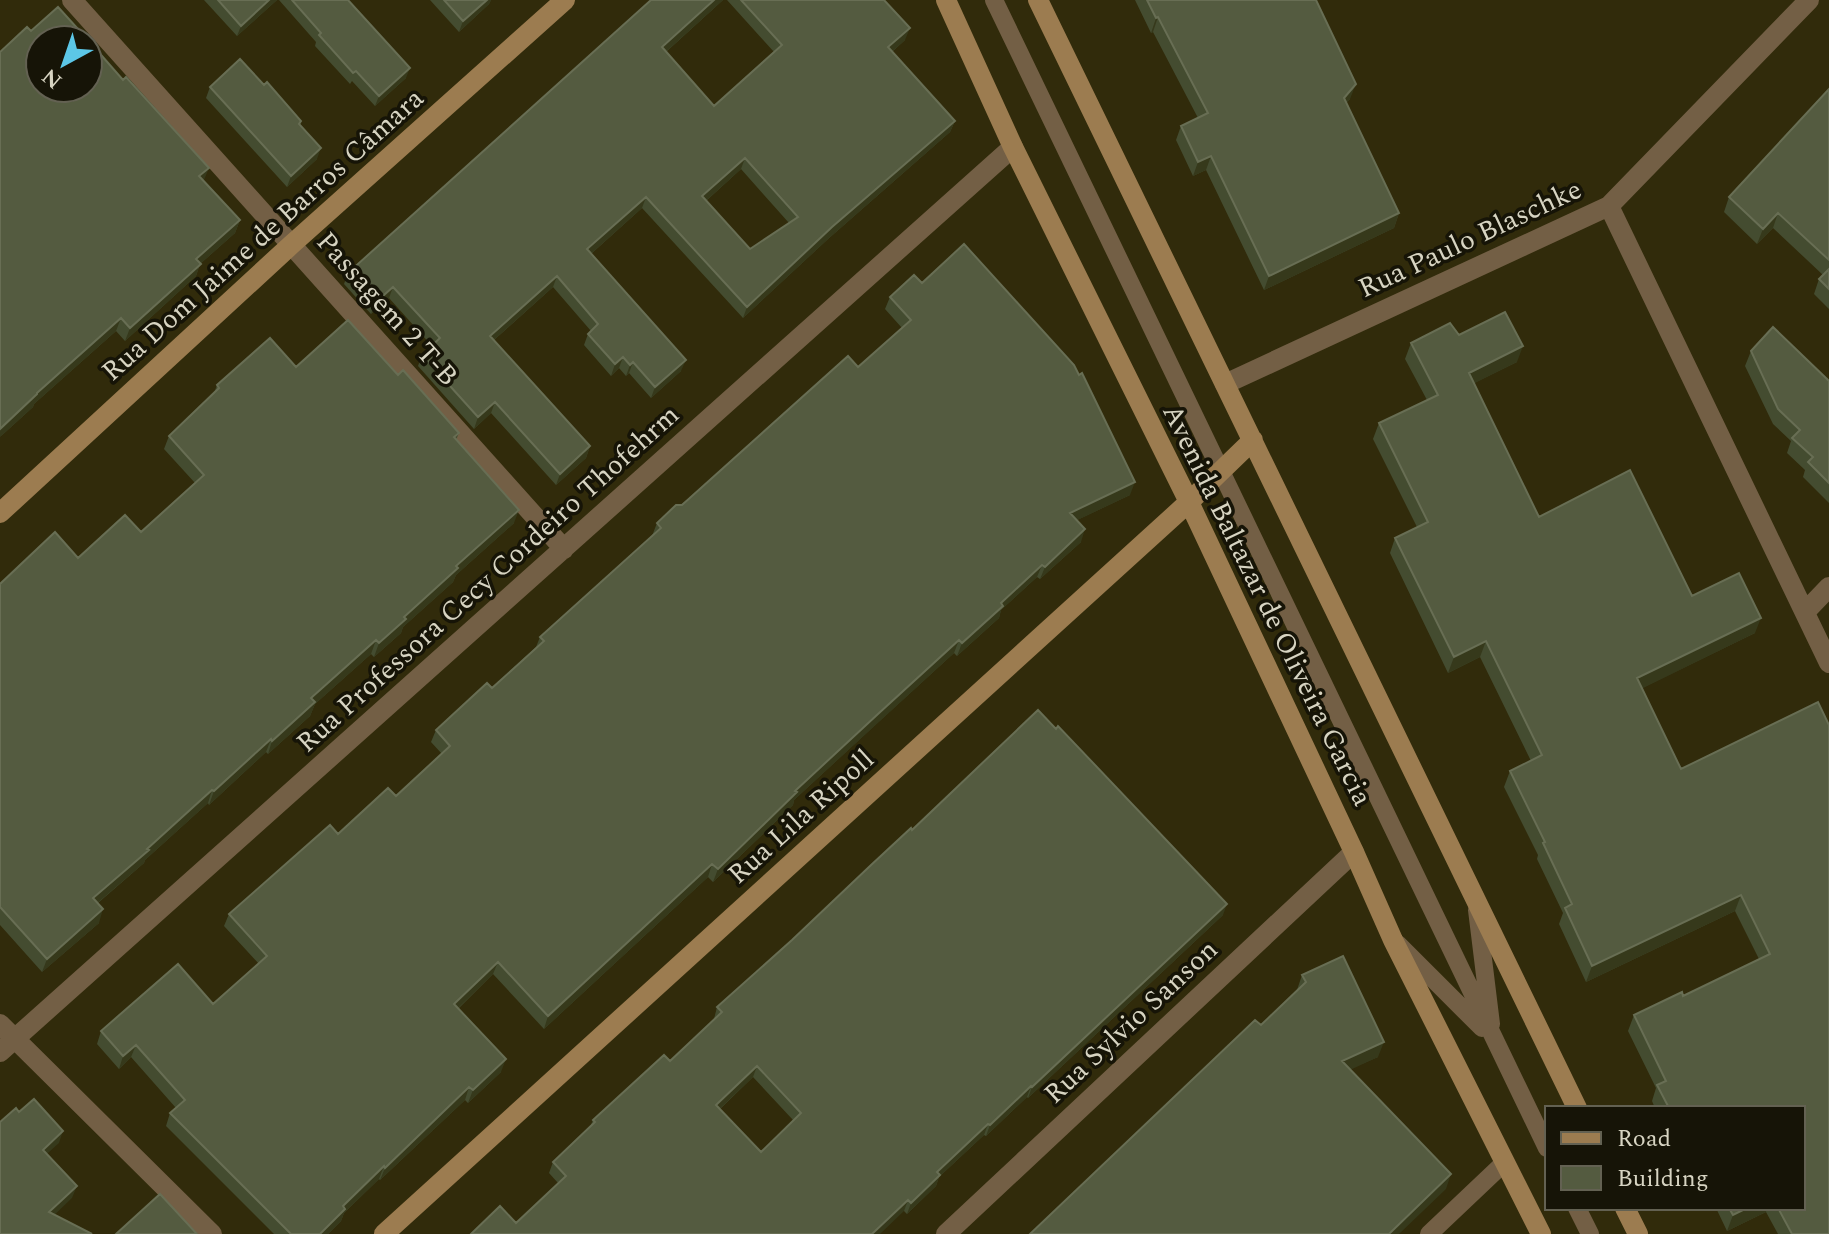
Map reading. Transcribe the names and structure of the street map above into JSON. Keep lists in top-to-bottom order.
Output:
{
  "streets": {
    "main road": ["Rua Dom Jaime de Barros Câmara", "Avenida Baltazar de Oliveira Garcia", "Rua Lila Ripoll"],
    "street": [
      "Rua Paulo Blaschke",
      "Passagem 2 T-B",
      "Rua Professora Cecy Cordeiro Thofehrm",
      "Rua Sylvio Sanson"
    ]
  },
  "crossings": [
    ["Rua Dom Jaime de Barros Câmara", "Passagem 2 T-B"],
    ["Passagem 2 T-B", "Rua Professora Cecy Cordeiro Thofehrm"],
    ["Rua Professora Cecy Cordeiro Thofehrm", "Avenida Baltazar de Oliveira Garcia"],
    ["Avenida Baltazar de Oliveira Garcia", "Rua Lila Ripoll"],
    ["Avenida Baltazar de Oliveira Garcia", "Rua Sylvio Sanson"]
  ],
  "legend": ["Road", "Building"],
  "north": "bottom left"
}
